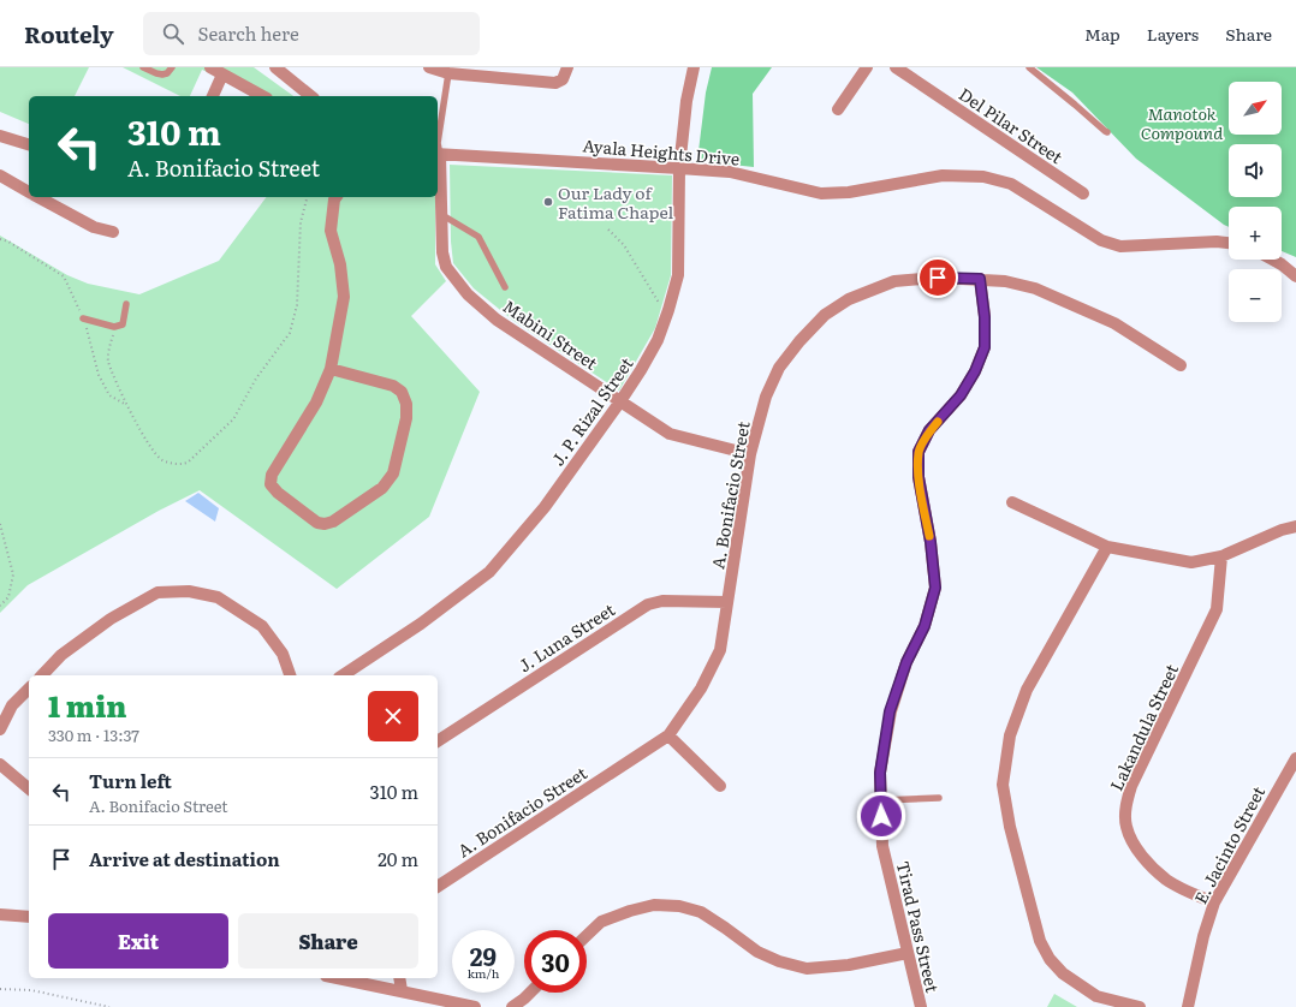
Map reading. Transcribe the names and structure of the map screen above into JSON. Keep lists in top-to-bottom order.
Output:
{
  "streets": {
    "street": [
      "Del Pilar Street",
      "Ayala Heights Drive",
      "Mabini Street",
      "J. P. Rizal Street",
      "A. Bonifacio Street",
      "J. Luna Street",
      "Lakandula Street",
      "E. Jacinto Street",
      "Tirad Pass Street"
    ]
  },
  "crossings": [
    ["Ayala Heights Drive", "Mabini Street"],
    ["Ayala Heights Drive", "J. P. Rizal Street"],
    ["Mabini Street", "J. P. Rizal Street"],
    ["Mabini Street", "A. Bonifacio Street"],
    ["A. Bonifacio Street", "J. Luna Street"],
    ["A. Bonifacio Street", "Tirad Pass Street"],
    ["Lakandula Street", "E. Jacinto Street"]
  ],
  "parks": ["Manotok Compound"],
  "places": ["Our Lady of Fatima Chapel"],
  "north": "top right",
  "page": {
    "header": "Routely",
    "search": "Search here",
    "nav": ["Map", "Layers", "Share"],
    "map_buttons": ["+", "−"],
    "turn": ["310 m", "A. Bonifacio Street"],
    "heading": ["1 min", "330 m · 13:37"],
    "list": [
      {
        "name": "Turn left",
        "note": "A. Bonifacio Street",
        "value": "310 m"
      },
      {
        "name": "Arrive at destination",
        "value": "20 m"
      }
    ],
    "buttons": ["Exit", "Share"],
    "speed": "29 km/h",
    "limit": "30"
  }
}
